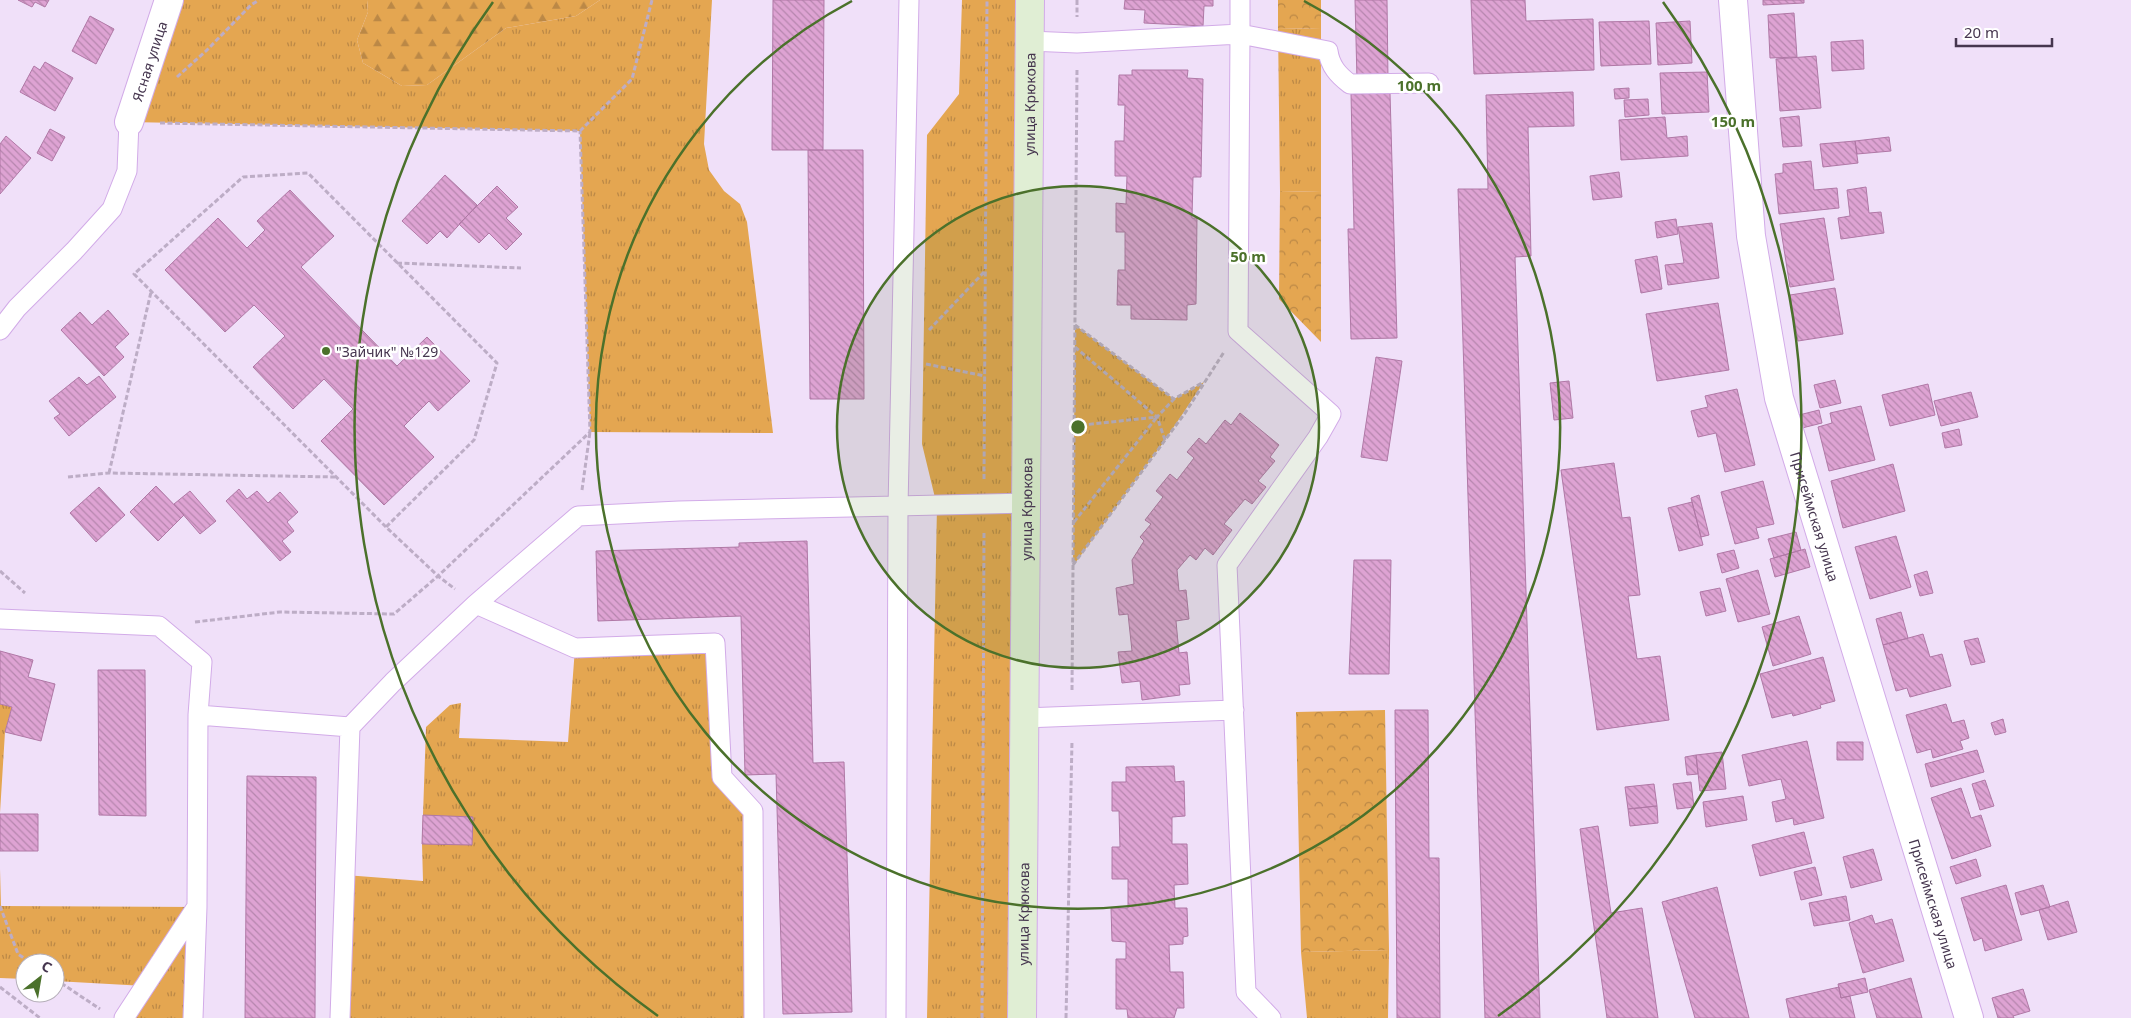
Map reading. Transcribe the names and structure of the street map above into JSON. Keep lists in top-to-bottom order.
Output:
{
  "streets": {
    "main road": ["улица Крюкова"],
    "street": ["Ясная улица", "Присеймская улица"]
  },
  "places": ["\"Зайчик\" №129"],
  "scale_bar": "20 m",
  "north": "top right",
  "rings": ["100 m", "150 m", "50 m"]
}
